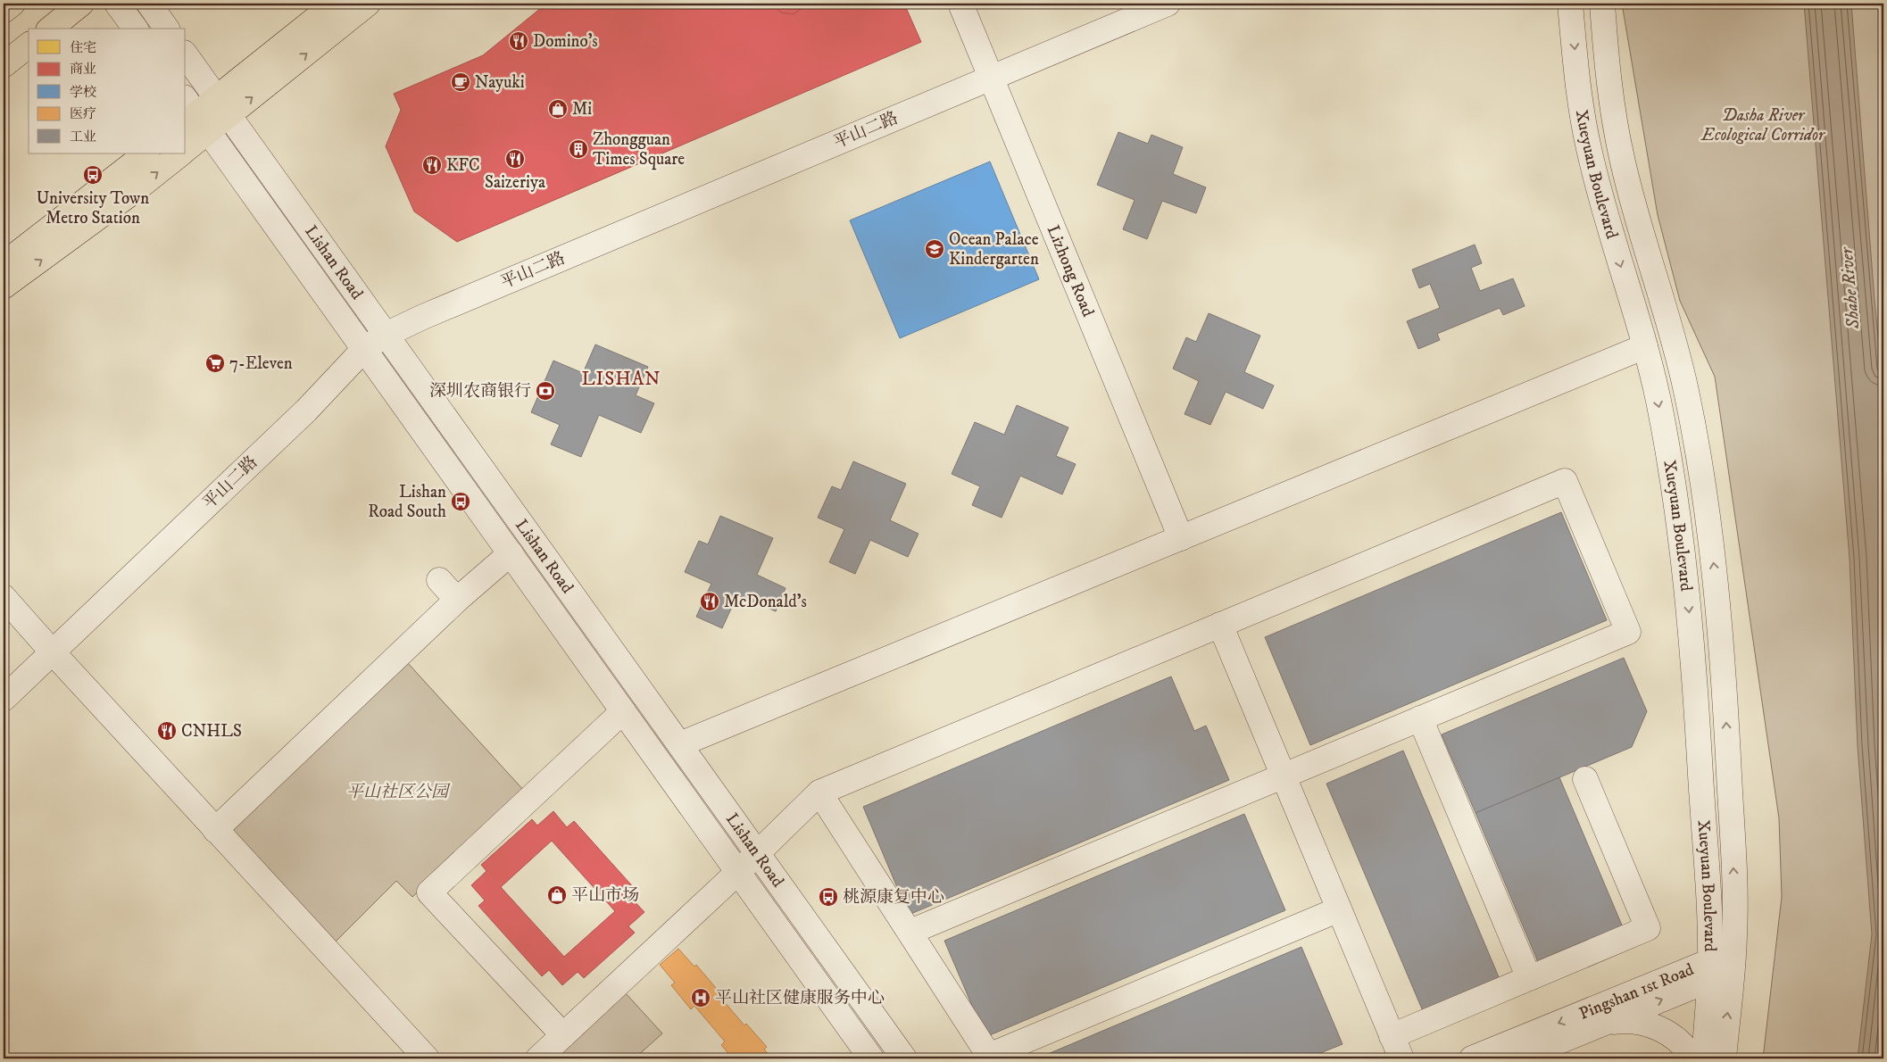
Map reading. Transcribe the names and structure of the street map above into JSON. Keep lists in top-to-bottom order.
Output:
{
  "streets": {
    "street": [
      "平山二路",
      "Xueyuan Boulevard",
      "Lishan Road",
      "Lizhong Road",
      "Pingshan 1st Road"
    ]
  },
  "crossings": [
    ["平山二路", "Lishan Road"],
    ["平山二路", "Lizhong Road"],
    ["Xueyuan Boulevard", "Pingshan 1st Road"]
  ],
  "districts": ["LISHAN"],
  "water": ["Shahe River"],
  "parks": ["Dasha River Ecological Corridor", "平山社区公园"],
  "places": {
    "restaurant": [
      "Domino's",
      "Saizeriya",
      "KFC",
      "McDonald's",
      "CNHLS"
    ],
    "cafe": ["Nayuki"],
    "shop": ["Mi", "平山市场"],
    "building": ["Zhongguan Times Square"],
    "bus stop": ["University Town Metro Station", "Lishan Road South", "桃源康复中心"],
    "school or university": ["Ocean Palace Kindergarten"],
    "supermarket": ["7-Eleven"],
    "bank": ["深圳农商银行"],
    "hospital": ["平山社区健康服务中心"]
  },
  "legend": [
    "住宅",
    "商业",
    "学校",
    "医疗",
    "工业"
  ]
}
